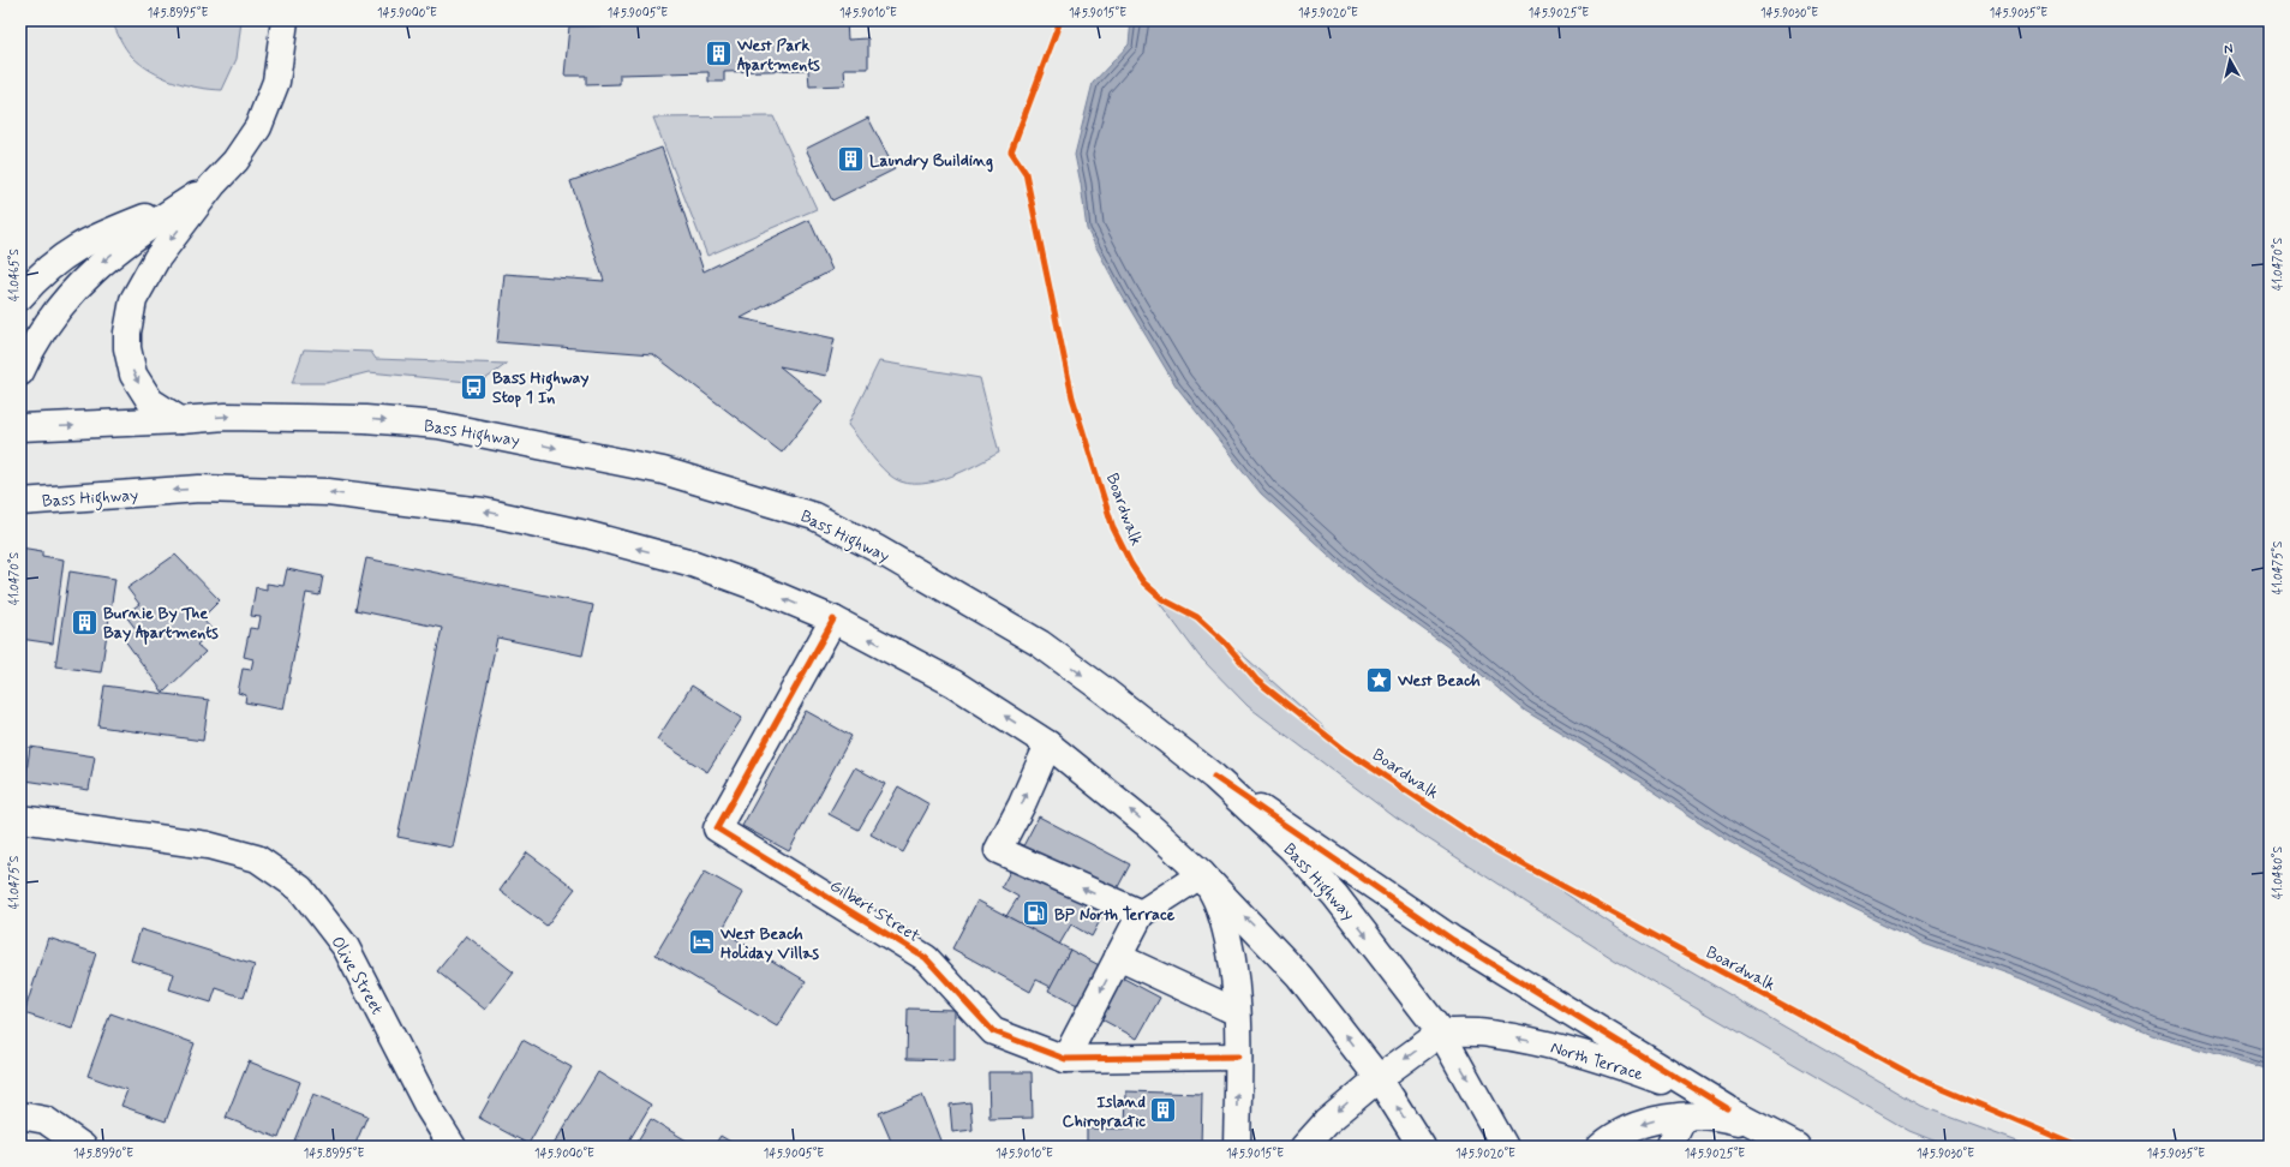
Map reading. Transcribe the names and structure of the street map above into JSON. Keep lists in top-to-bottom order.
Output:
{
  "streets": {
    "main road": [
      "Bass Highway",
      "Gilbert Street",
      "Olive Street",
      "North Terrace"
    ],
    "cycle path": ["Boardwalk"]
  },
  "crossings": [
    ["Bass Highway", "Gilbert Street"],
    ["Bass Highway", "North Terrace"]
  ],
  "places": {
    "building": [
      "West Park Apartments",
      "Laundry Building",
      "Burnie By The Bay Apartments",
      "Island Chiropractic"
    ],
    "bus stop": ["Bass Highway Stop 1 In"],
    "place": ["West Beach"],
    "fuel station": ["BP North Terrace"],
    "hotel": ["West Beach Holiday Villas"]
  },
  "north": "top",
  "coordinates": [
    "145.8995°E",
    "145.9000°E",
    "145.9005°E",
    "145.9010°E",
    "145.9015°E",
    "145.9020°E",
    "145.9025°E",
    "145.9030°E",
    "145.9035°E",
    "41.0470°S",
    "41.0465°S",
    "41.0475°S",
    "41.0480°S",
    "145.8990°E"
  ]
}
